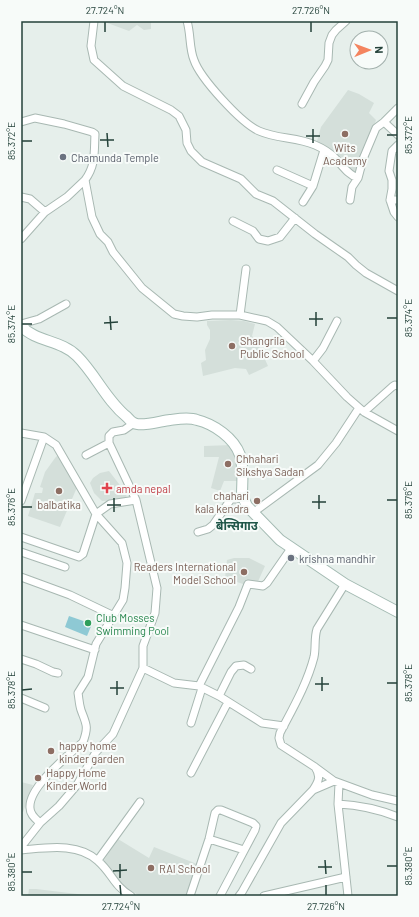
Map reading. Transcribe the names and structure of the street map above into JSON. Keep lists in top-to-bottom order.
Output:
{
  "districts": ["बेन्सिगाउ"],
  "places": {
    "other": [
      "Wits Academy",
      "Chamunda Temple",
      "Shangrila Public School",
      "Chhahari Sikshya Sadan",
      "balbatika",
      "chahari kala kendra",
      "krishna mandhir",
      "Readers International Model School",
      "Club Mosses Swimming Pool",
      "happy home kinder garden",
      "Happy Home Kinder World",
      "RAI School"
    ],
    "health": ["amda nepal"]
  },
  "north": "right",
  "coordinates": [
    "27.724°N",
    "27.726°N",
    "85.372°E",
    "85.374°E",
    "85.376°E",
    "85.378°E",
    "85.380°E"
  ]
}
